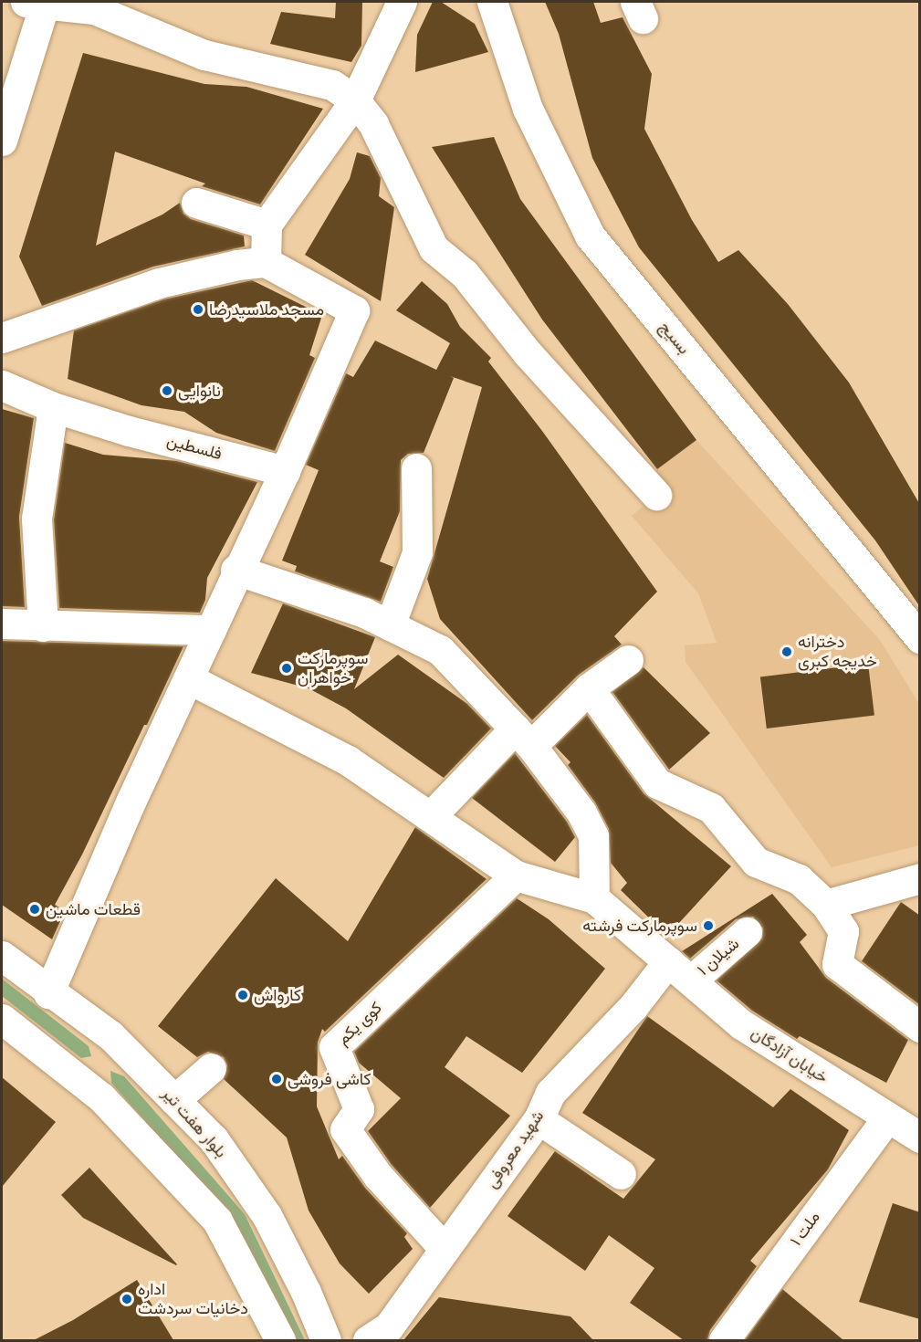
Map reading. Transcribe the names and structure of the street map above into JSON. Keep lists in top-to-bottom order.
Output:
{
  "streets": {
    "street": [
      "بسیج",
      "فلسطین",
      "شیلان ۱",
      "کوی یکم",
      "خیابان آزادگان",
      "بلوار هفت تیر",
      "شهید معروفی",
      "ملت ۱"
    ]
  },
  "crossings": [
    ["شیلان ۱", "خیابان آزادگان"],
    ["شیلان ۱", "شهید معروفی"],
    ["کوی یکم", "شهید معروفی"],
    ["خیابان آزادگان", "شهید معروفی"],
    ["خیابان آزادگان", "ملت ۱"]
  ],
  "places": [
    "مسجد ملاسیدرضا",
    "نانوایی",
    "دخترانه خدیجه کبری",
    "سوپرمارکت خواهران",
    "قطعات ماشین",
    "سوپرمارکت فرشته",
    "کارواش",
    "کاشی فروشی",
    "اداره دخانیات سردشت"
  ]
}
